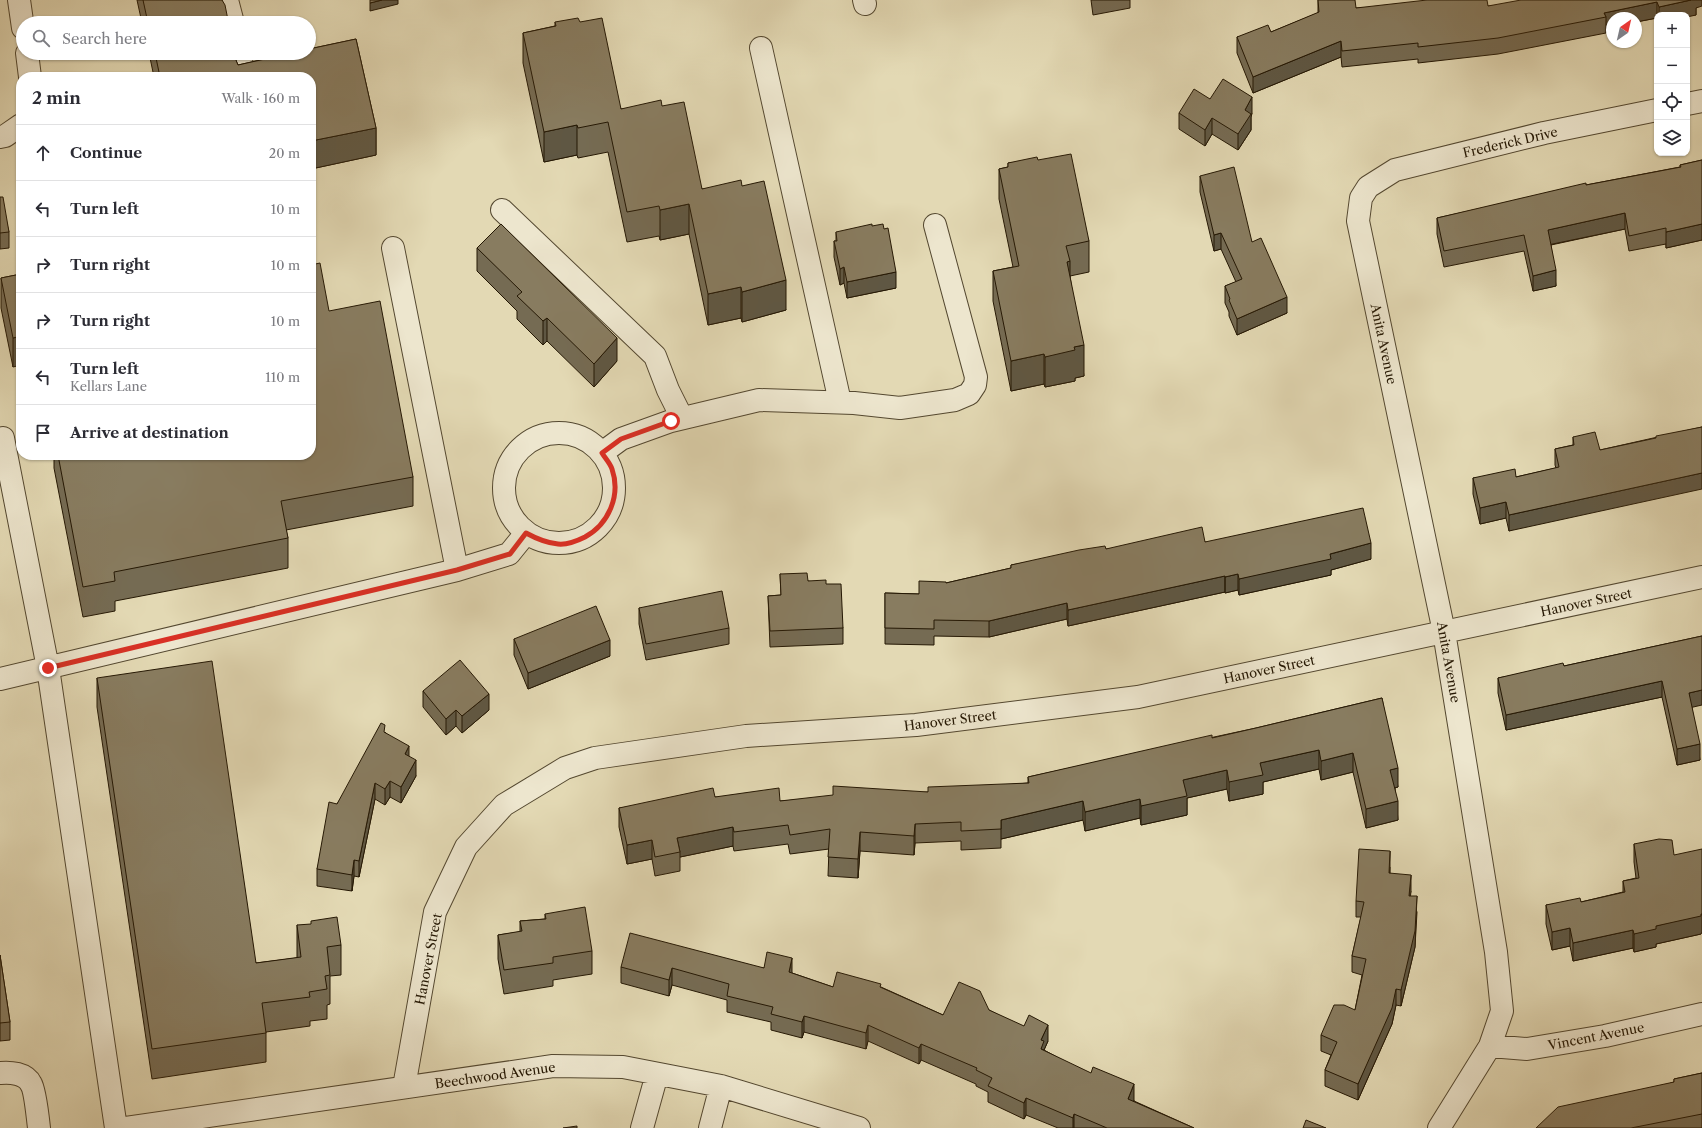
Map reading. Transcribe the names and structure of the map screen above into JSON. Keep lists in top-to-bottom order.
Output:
{
  "streets": {
    "street": [
      "Frederick Drive",
      "Anita Avenue",
      "Hanover Street",
      "Vincent Avenue",
      "Beechwood Avenue"
    ]
  },
  "crossings": [
    ["Frederick Drive", "Anita Avenue"],
    ["Anita Avenue", "Hanover Street"],
    ["Anita Avenue", "Vincent Avenue"],
    ["Hanover Street", "Beechwood Avenue"]
  ],
  "north": "top right",
  "page": {
    "map_buttons": ["+", "−"],
    "search": "Search here",
    "heading": ["2 min", "Walk · 160 m"],
    "list": [
      ["Continue", "20 m"],
      ["Turn left", "10 m"],
      ["Turn right", "10 m"],
      ["Turn right", "10 m"],
      ["Turn left", "Kellars Lane", "110 m"],
      "Arrive at destination"
    ]
  }
}
